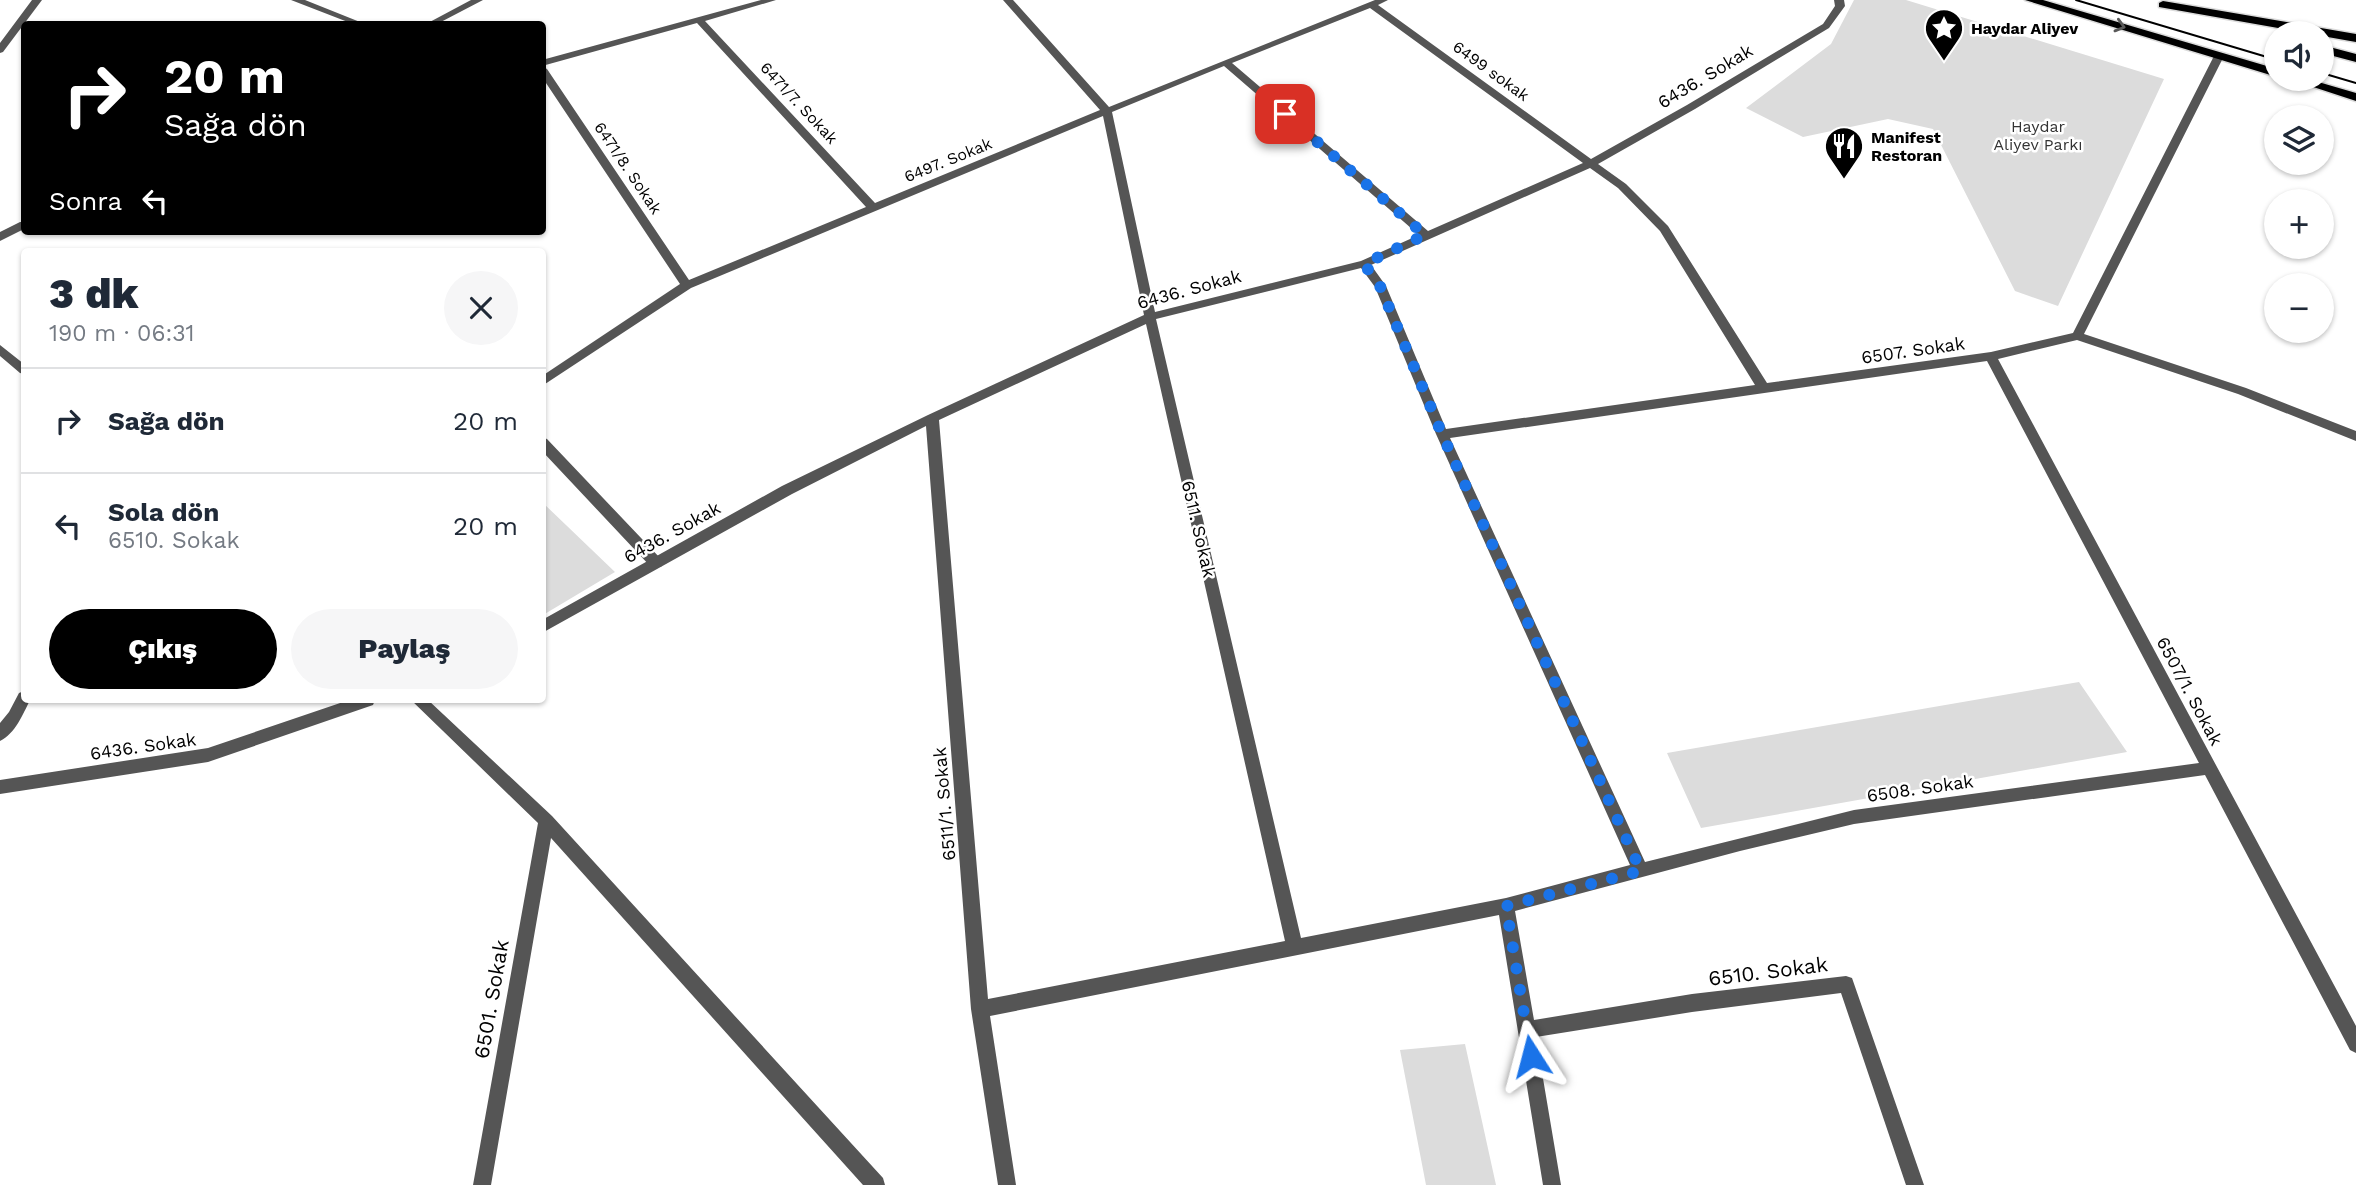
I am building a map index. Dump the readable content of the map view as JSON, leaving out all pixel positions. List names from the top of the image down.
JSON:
{
  "streets": {
    "street": [
      "6499 sokak",
      "6436. Sokak",
      "6471/7. Sokak",
      "6497. Sokak",
      "6471/8. Sokak",
      "6507. Sokak",
      "6511. Sokak",
      "6507/1. Sokak",
      "6508. Sokak",
      "6511/1. Sokak",
      "6510. Sokak",
      "6501. Sokak"
    ]
  },
  "crossings": [
    ["6499 sokak", "6436. Sokak"],
    ["6499 sokak", "6497. Sokak"],
    ["6499 sokak", "6507. Sokak"],
    ["6436. Sokak", "6511. Sokak"],
    ["6436. Sokak", "6511/1. Sokak"],
    ["6471/7. Sokak", "6497. Sokak"],
    ["6497. Sokak", "6471/8. Sokak"],
    ["6497. Sokak", "6511. Sokak"],
    ["6507. Sokak", "6507/1. Sokak"],
    ["6511. Sokak", "6508. Sokak"],
    ["6507/1. Sokak", "6508. Sokak"],
    ["6508. Sokak", "6511/1. Sokak"]
  ],
  "parks": ["Haydar Aliyev Parkı"],
  "places": {
    "place": ["Haydar Aliyev"],
    "restaurant": ["Manifest Restoran"]
  },
  "page": {
    "map_buttons": ["+", "−"],
    "turn": ["20 m", "Sağa dön"],
    "then": "Sonra",
    "heading": ["3 dk", "190 m · 06:31"],
    "list": [
      {
        "name": "Sağa dön",
        "value": "20 m"
      },
      {
        "name": "Sola dön",
        "note": "6510. Sokak",
        "value": "20 m"
      }
    ],
    "buttons": ["Çıkış", "Paylaş"]
  }
}
